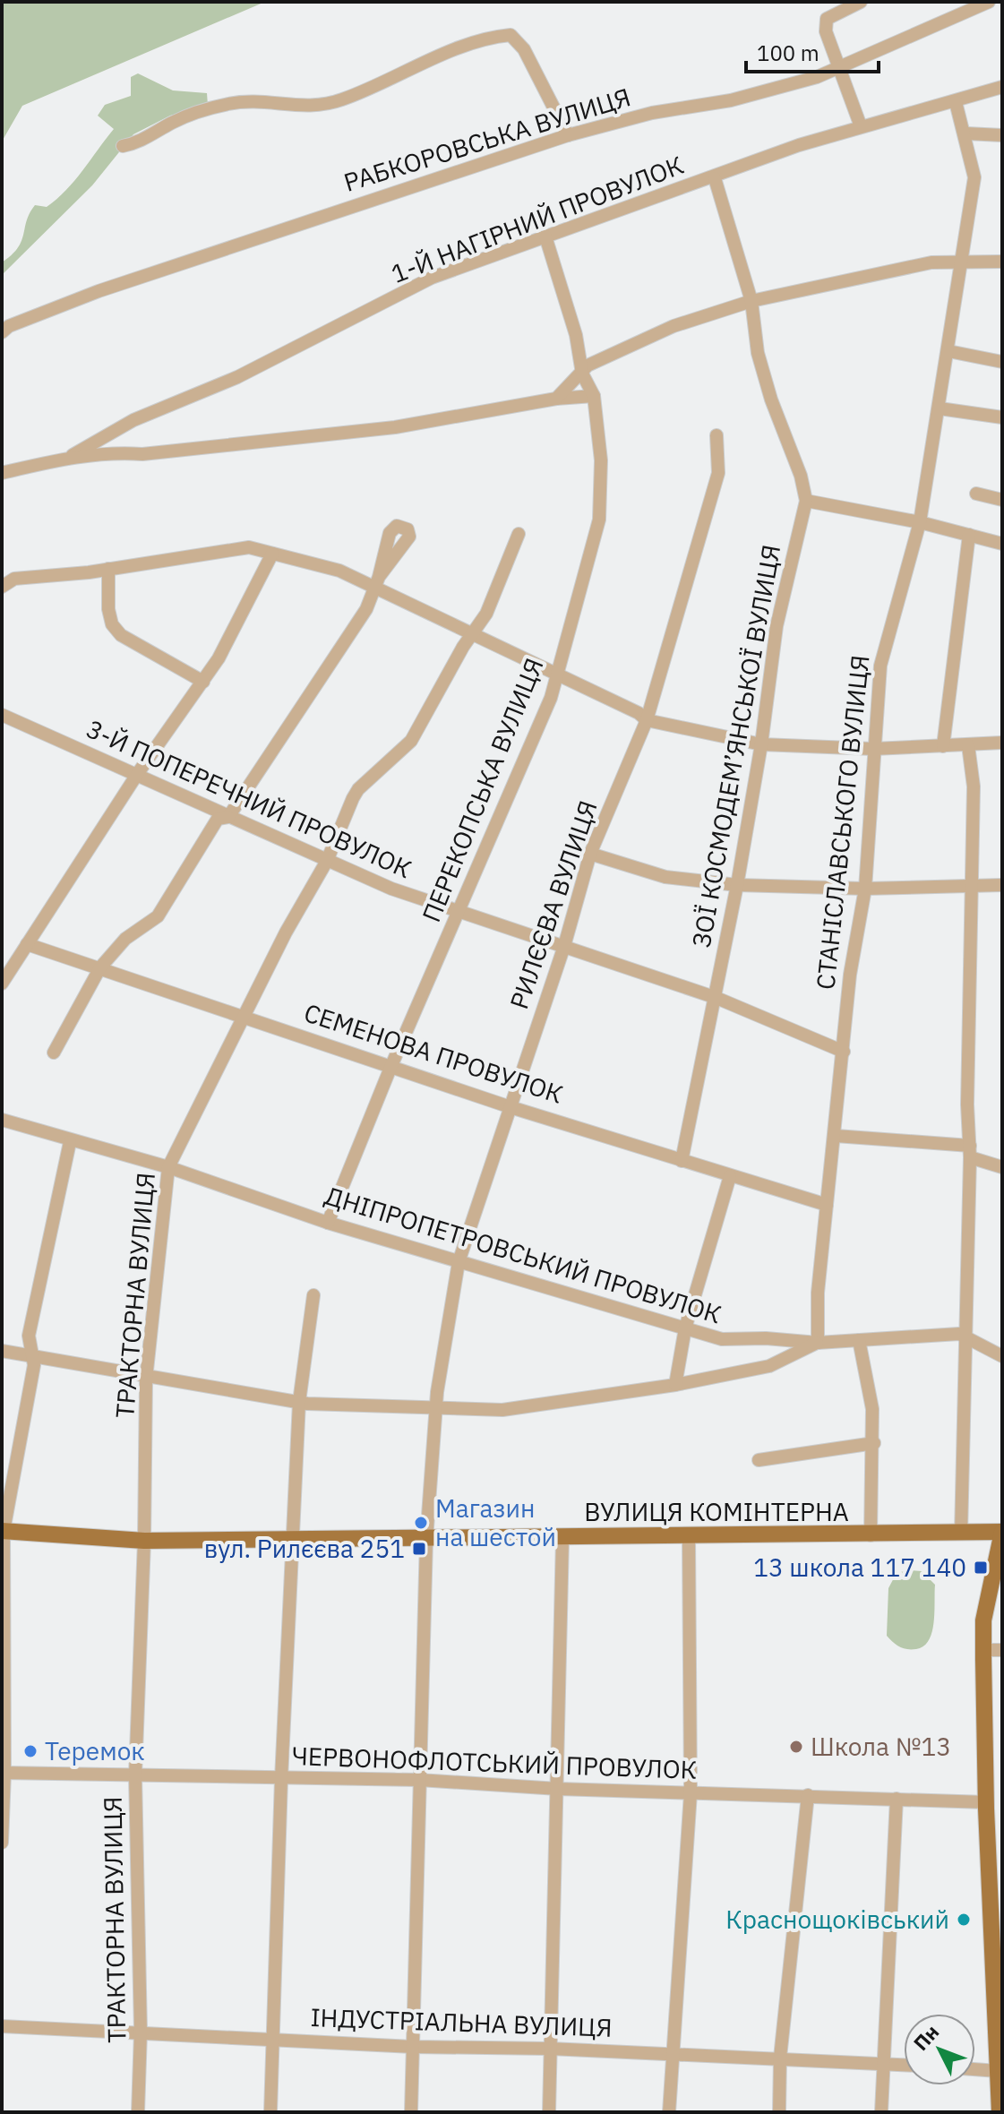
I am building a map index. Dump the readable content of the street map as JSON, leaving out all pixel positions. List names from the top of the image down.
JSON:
{
  "streets": {
    "main road": ["ВУЛИЦЯ КОМІНТЕРНА"],
    "street": [
      "РАБКОРОВСЬКА ВУЛИЦЯ",
      "1-Й НАГІРНИЙ ПРОВУЛОК",
      "ЗОЇ КОСМОДЕМ’ЯНСЬКОЇ ВУЛИЦЯ",
      "ПЕРЕКОПСЬКА ВУЛИЦЯ",
      "3-Й ПОПЕРЕЧНИЙ ПРОВУЛОК",
      "СТАНІСЛАВСЬКОГО ВУЛИЦЯ",
      "РИЛЄЄВА ВУЛИЦЯ",
      "СЕМЕНОВА ПРОВУЛОК",
      "ДНІПРОПЕТРОВСЬКИЙ ПРОВУЛОК",
      "ТРАКТОРНА ВУЛИЦЯ",
      "ЧЕРВОНОФЛОТСЬКИЙ ПРОВУЛОК",
      "ІНДУСТРІАЛЬНА ВУЛИЦЯ"
    ]
  },
  "crossings": [
    ["1-Й НАГІРНИЙ ПРОВУЛОК", "ЗОЇ КОСМОДЕМ’ЯНСЬКОЇ ВУЛИЦЯ"],
    ["1-Й НАГІРНИЙ ПРОВУЛОК", "ПЕРЕКОПСЬКА ВУЛИЦЯ"],
    ["1-Й НАГІРНИЙ ПРОВУЛОК", "СТАНІСЛАВСЬКОГО ВУЛИЦЯ"],
    ["ЗОЇ КОСМОДЕМ’ЯНСЬКОЇ ВУЛИЦЯ", "3-Й ПОПЕРЕЧНИЙ ПРОВУЛОК"],
    ["ЗОЇ КОСМОДЕМ’ЯНСЬКОЇ ВУЛИЦЯ", "СЕМЕНОВА ПРОВУЛОК"],
    ["ПЕРЕКОПСЬКА ВУЛИЦЯ", "3-Й ПОПЕРЕЧНИЙ ПРОВУЛОК"],
    ["ПЕРЕКОПСЬКА ВУЛИЦЯ", "СЕМЕНОВА ПРОВУЛОК"],
    ["ПЕРЕКОПСЬКА ВУЛИЦЯ", "ДНІПРОПЕТРОВСЬКИЙ ПРОВУЛОК"],
    ["3-Й ПОПЕРЕЧНИЙ ПРОВУЛОК", "СТАНІСЛАВСЬКОГО ВУЛИЦЯ"],
    ["3-Й ПОПЕРЕЧНИЙ ПРОВУЛОК", "РИЛЄЄВА ВУЛИЦЯ"],
    ["3-Й ПОПЕРЕЧНИЙ ПРОВУЛОК", "ТРАКТОРНА ВУЛИЦЯ"],
    ["СТАНІСЛАВСЬКОГО ВУЛИЦЯ", "СЕМЕНОВА ПРОВУЛОК"],
    ["СТАНІСЛАВСЬКОГО ВУЛИЦЯ", "ДНІПРОПЕТРОВСЬКИЙ ПРОВУЛОК"],
    ["РИЛЄЄВА ВУЛИЦЯ", "СЕМЕНОВА ПРОВУЛОК"],
    ["РИЛЄЄВА ВУЛИЦЯ", "ДНІПРОПЕТРОВСЬКИЙ ПРОВУЛОК"],
    ["РИЛЄЄВА ВУЛИЦЯ", "ВУЛИЦЯ КОМІНТЕРНА"],
    ["СЕМЕНОВА ПРОВУЛОК", "ТРАКТОРНА ВУЛИЦЯ"],
    ["ДНІПРОПЕТРОВСЬКИЙ ПРОВУЛОК", "ТРАКТОРНА ВУЛИЦЯ"],
    ["ТРАКТОРНА ВУЛИЦЯ", "ВУЛИЦЯ КОМІНТЕРНА"],
    ["ТРАКТОРНА ВУЛИЦЯ", "ЧЕРВОНОФЛОТСЬКИЙ ПРОВУЛОК"],
    ["ТРАКТОРНА ВУЛИЦЯ", "ІНДУСТРІАЛЬНА ВУЛИЦЯ"]
  ],
  "places": {
    "other": [
      "Магазин на шестой",
      "Школа №13",
      "Теремок",
      "Краснощоківський"
    ],
    "transit": ["вул. Рилєєва 251", "13 школа 117 140"]
  },
  "scale_bar": "100 m",
  "north": "top left"
}
